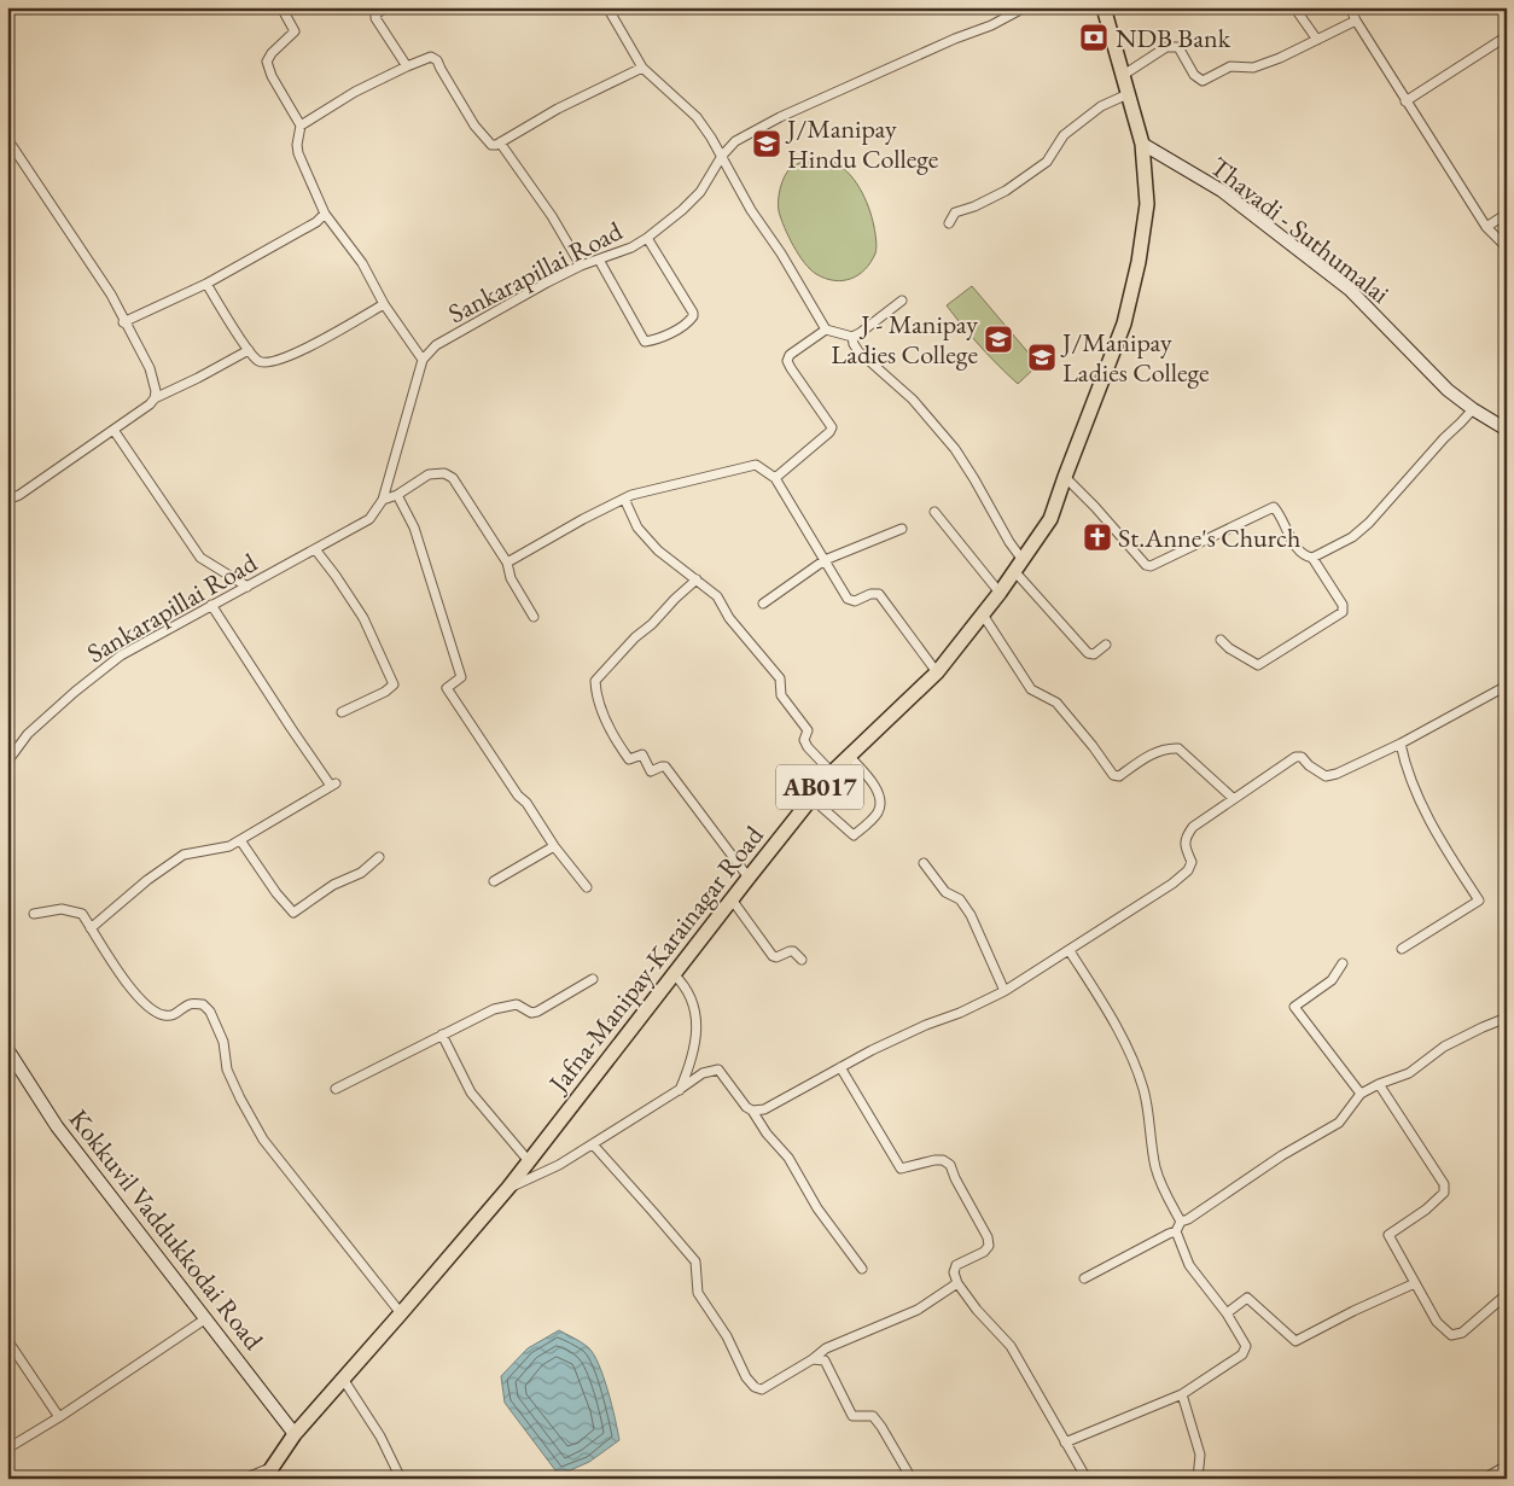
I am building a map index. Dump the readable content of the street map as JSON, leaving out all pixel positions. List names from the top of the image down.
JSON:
{
  "streets": {
    "main road": [
      "Thavadi - Suthumalai",
      "AB017",
      "Jafna-Manipay-Karainagar Road",
      "Kokkuvil Vaddukkodai Road"
    ],
    "street": ["Sankarapillai Road"]
  },
  "crossings": [
    ["Thavadi - Suthumalai", "Jafna-Manipay-Karainagar Road"],
    ["Jafna-Manipay-Karainagar Road", "Kokkuvil Vaddukkodai Road"]
  ],
  "places": {
    "bank": ["NDB Bank"],
    "school or university": ["J/Manipay Hindu College", "J - Manipay Ladies College", "J/Manipay Ladies College"],
    "church": ["St.Anne's Church"]
  }
}
